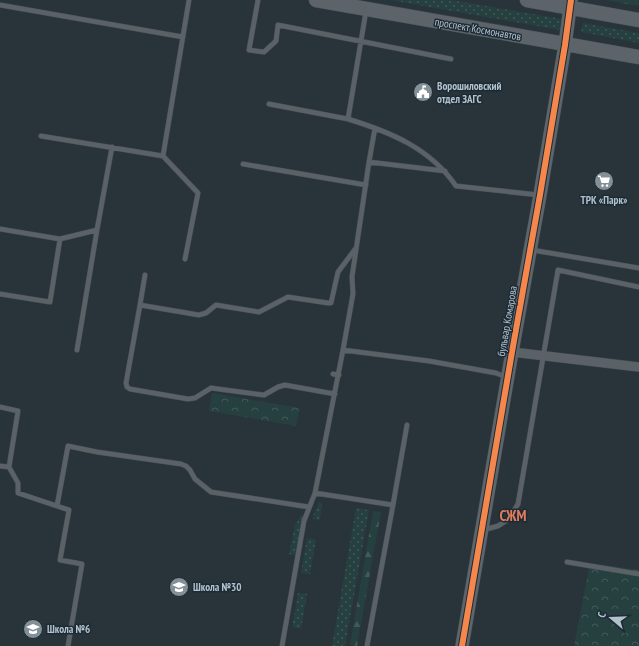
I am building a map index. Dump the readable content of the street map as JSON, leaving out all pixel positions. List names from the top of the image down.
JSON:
{
  "streets": {
    "main road": ["проспект Космонавтов"],
    "street": ["бульвар Комарова"]
  },
  "crossings": [
    ["проспект Космонавтов", "бульвар Комарова"]
  ],
  "districts": ["СЖМ"],
  "places": {
    "public building": ["Ворошиловский отдел ЗАГС"],
    "supermarket": ["ТРК «Парк»"],
    "school or university": ["Школа №30", "Школа №6"]
  },
  "north": "left"
}
